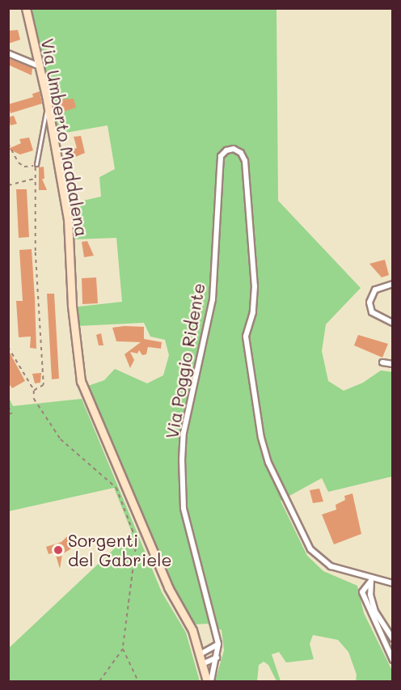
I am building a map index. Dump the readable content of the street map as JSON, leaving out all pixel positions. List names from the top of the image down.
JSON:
{
  "streets": {
    "street": ["Via Umberto Maddalena", "Via Poggio Ridente"]
  },
  "places": ["Sorgenti del Gabriele"]
}
